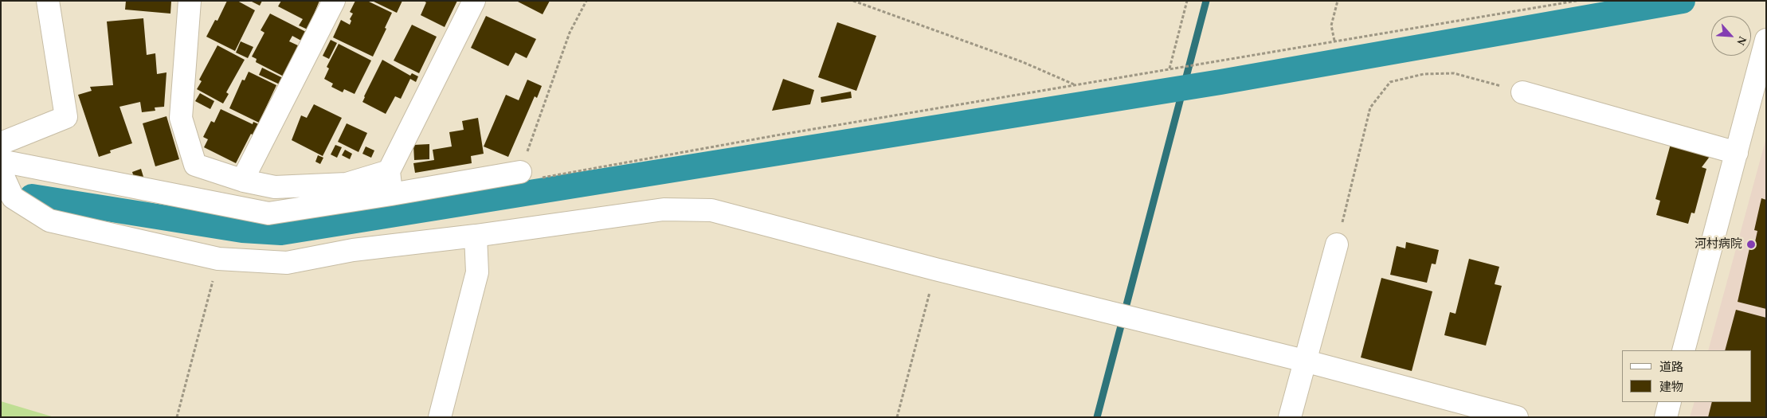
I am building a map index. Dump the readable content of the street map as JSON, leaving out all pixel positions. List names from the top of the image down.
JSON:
{
  "places": ["河村病院"],
  "legend": ["道路", "建物"],
  "north": "bottom right"
}
